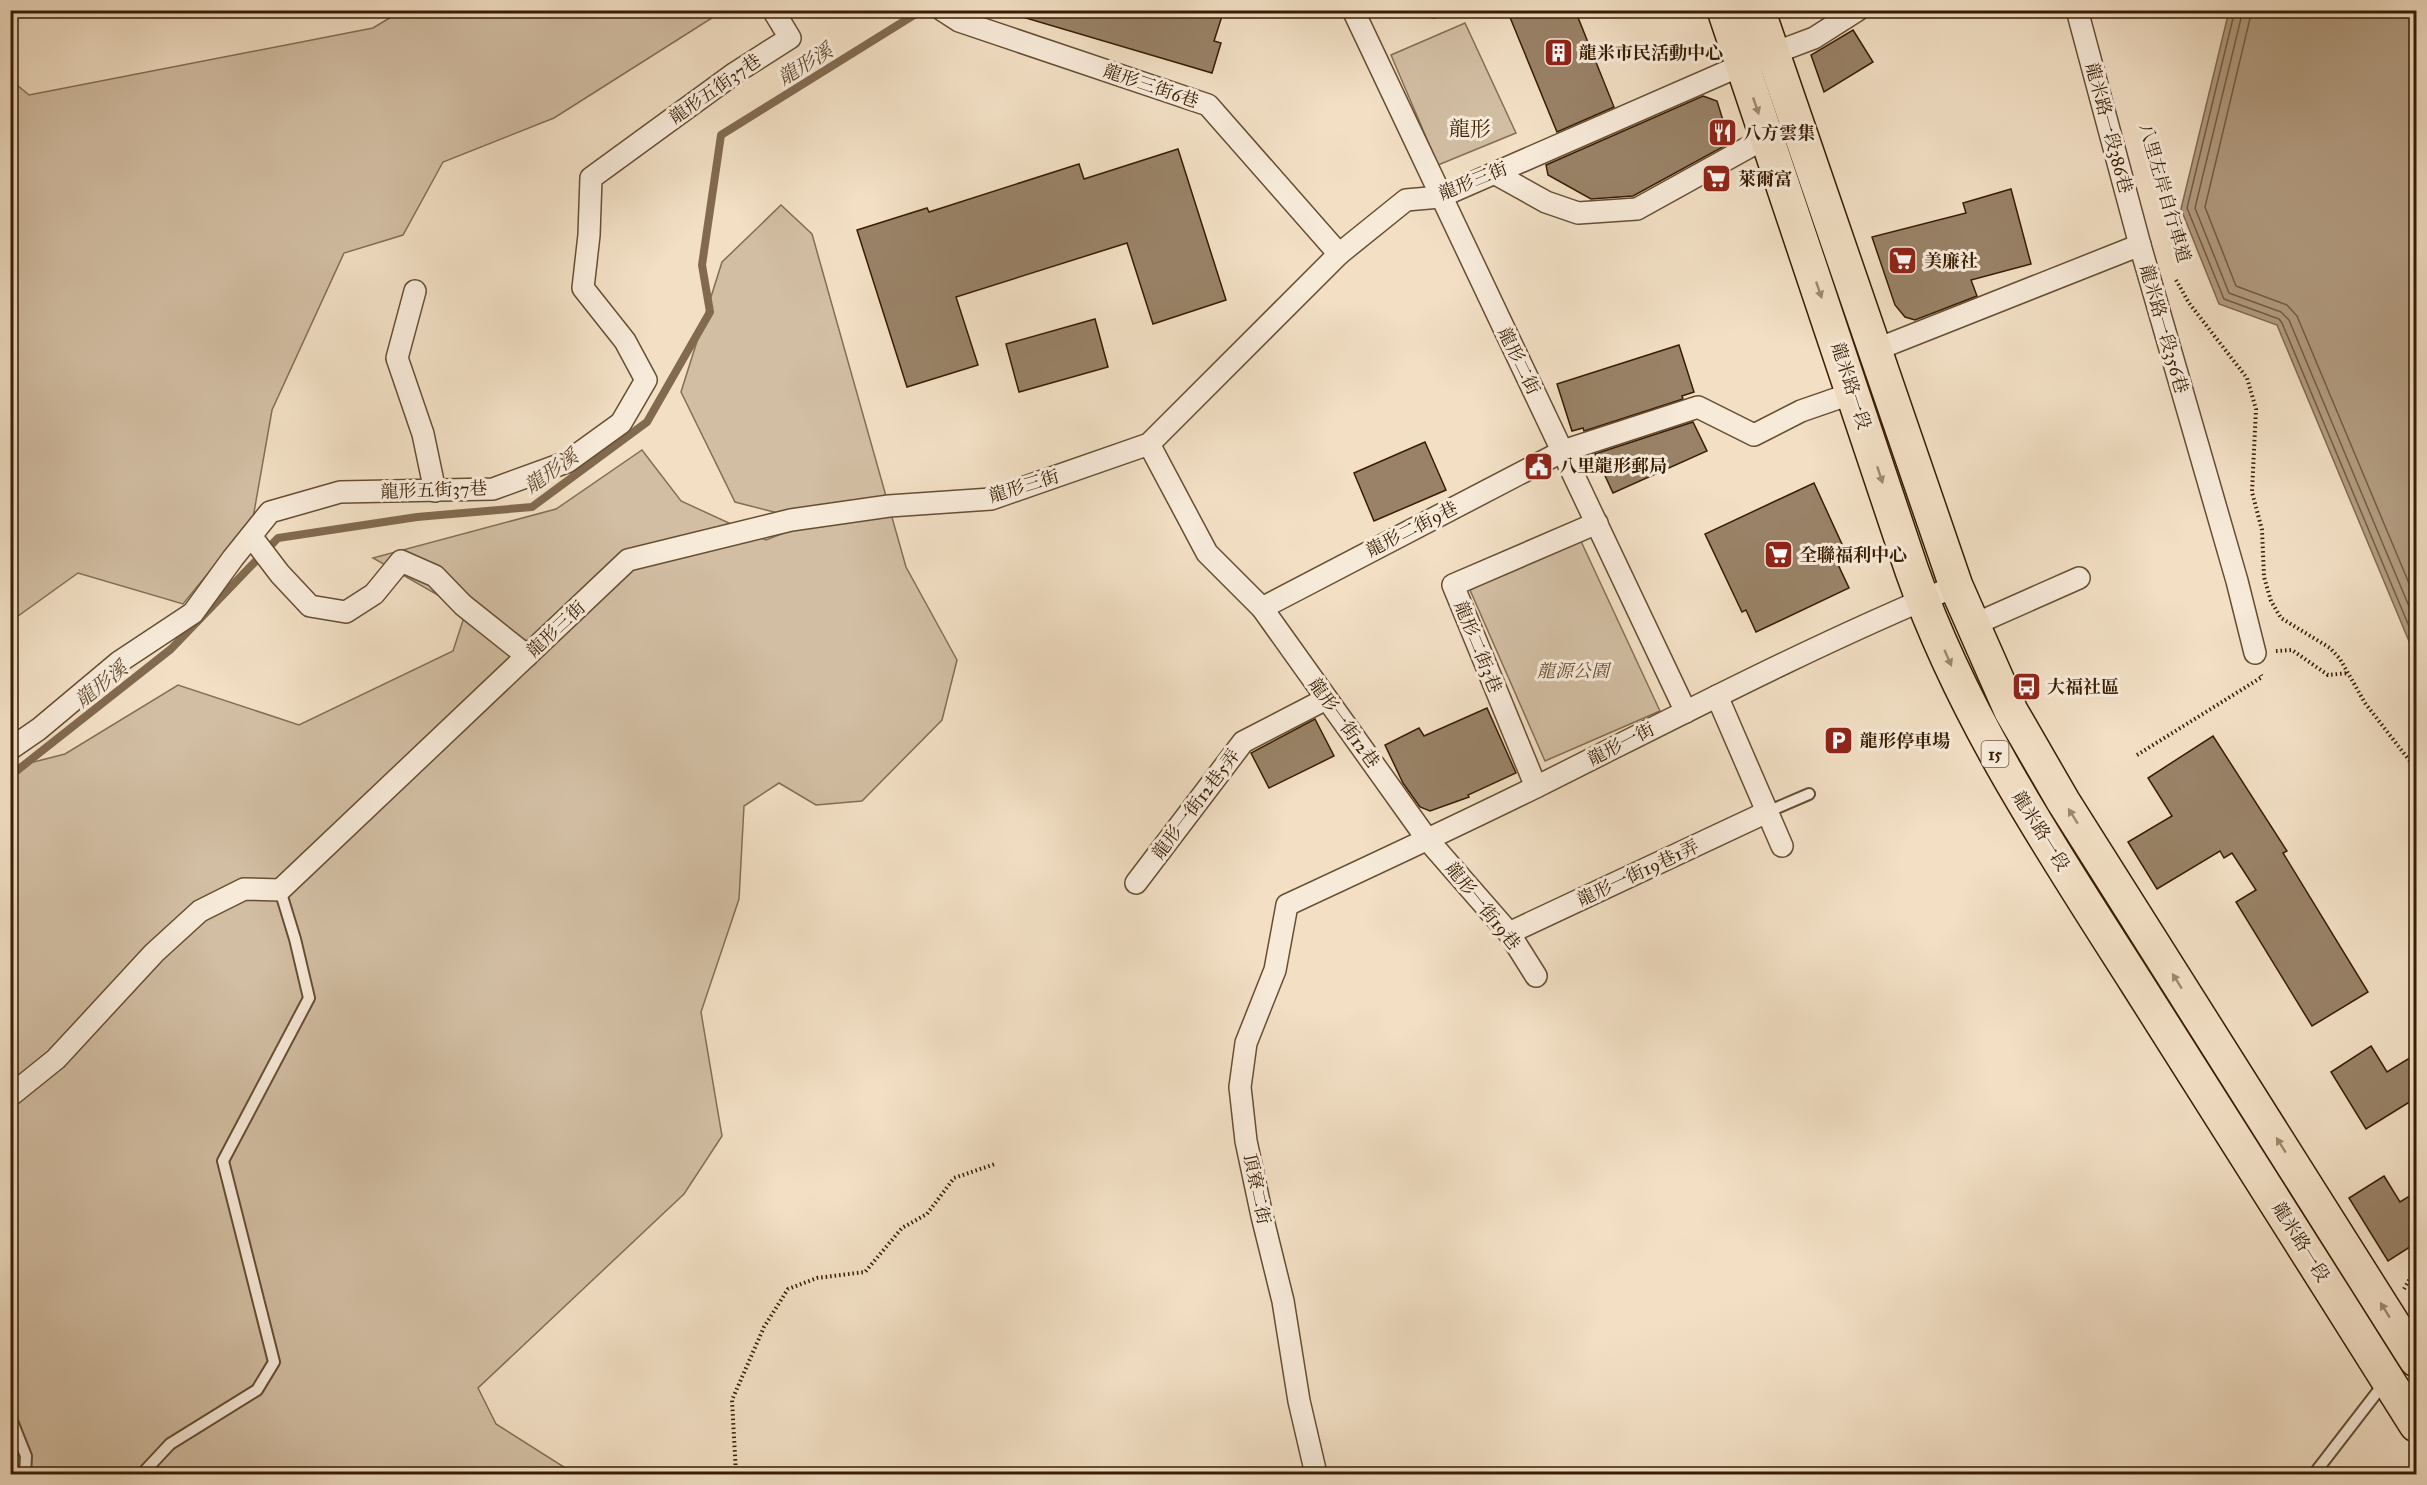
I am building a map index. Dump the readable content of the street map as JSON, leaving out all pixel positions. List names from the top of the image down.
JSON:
{
  "streets": {
    "main road": ["龍米路一段", "15"],
    "street": [
      "龍形三街6巷",
      "龍形五街37巷",
      "龍米路一段386巷",
      "龍形三街",
      "龍米路一段356巷",
      "龍形二街",
      "龍形二街9巷",
      "龍形二街3巷",
      "龍形一街12巷",
      "龍形一街",
      "龍形一街12巷5弄",
      "龍形一街19巷1弄",
      "龍形一街19巷",
      "頂寮二街"
    ],
    "path": ["八里左岸自行車道"]
  },
  "crossings": [
    ["龍形三街6巷", "龍形三街"],
    ["龍米路一段386巷", "龍米路一段356巷"],
    ["龍形三街", "龍形二街"],
    ["龍形三街", "龍米路一段"],
    ["龍形三街", "龍形一街12巷"],
    ["龍米路一段356巷", "龍米路一段"],
    ["龍形二街", "龍形二街9巷"],
    ["龍形二街", "龍形二街3巷"],
    ["龍形二街", "龍形一街"],
    ["龍米路一段", "龍形二街9巷"],
    ["龍米路一段", "龍形一街"],
    ["龍形二街9巷", "龍形一街12巷"],
    ["龍形二街3巷", "龍形一街"],
    ["龍形一街12巷", "龍形一街"],
    ["龍形一街12巷", "龍形一街12巷5弄"],
    ["龍形一街12巷", "龍形一街19巷"],
    ["龍形一街", "龍形一街19巷"],
    ["龍形一街", "頂寮二街"],
    ["龍形一街19巷1弄", "龍形一街19巷"]
  ],
  "districts": ["龍形"],
  "water": ["龍形溪"],
  "parks": ["龍源公園"],
  "places": {
    "building": ["龍米市民活動中心"],
    "restaurant": ["八方雲集"],
    "supermarket": ["萊爾富", "美廉社", "全聯福利中心"],
    "public building": ["八里龍形郵局"],
    "bus stop": ["大福社區"],
    "parking": ["龍形停車場"]
  }
}
